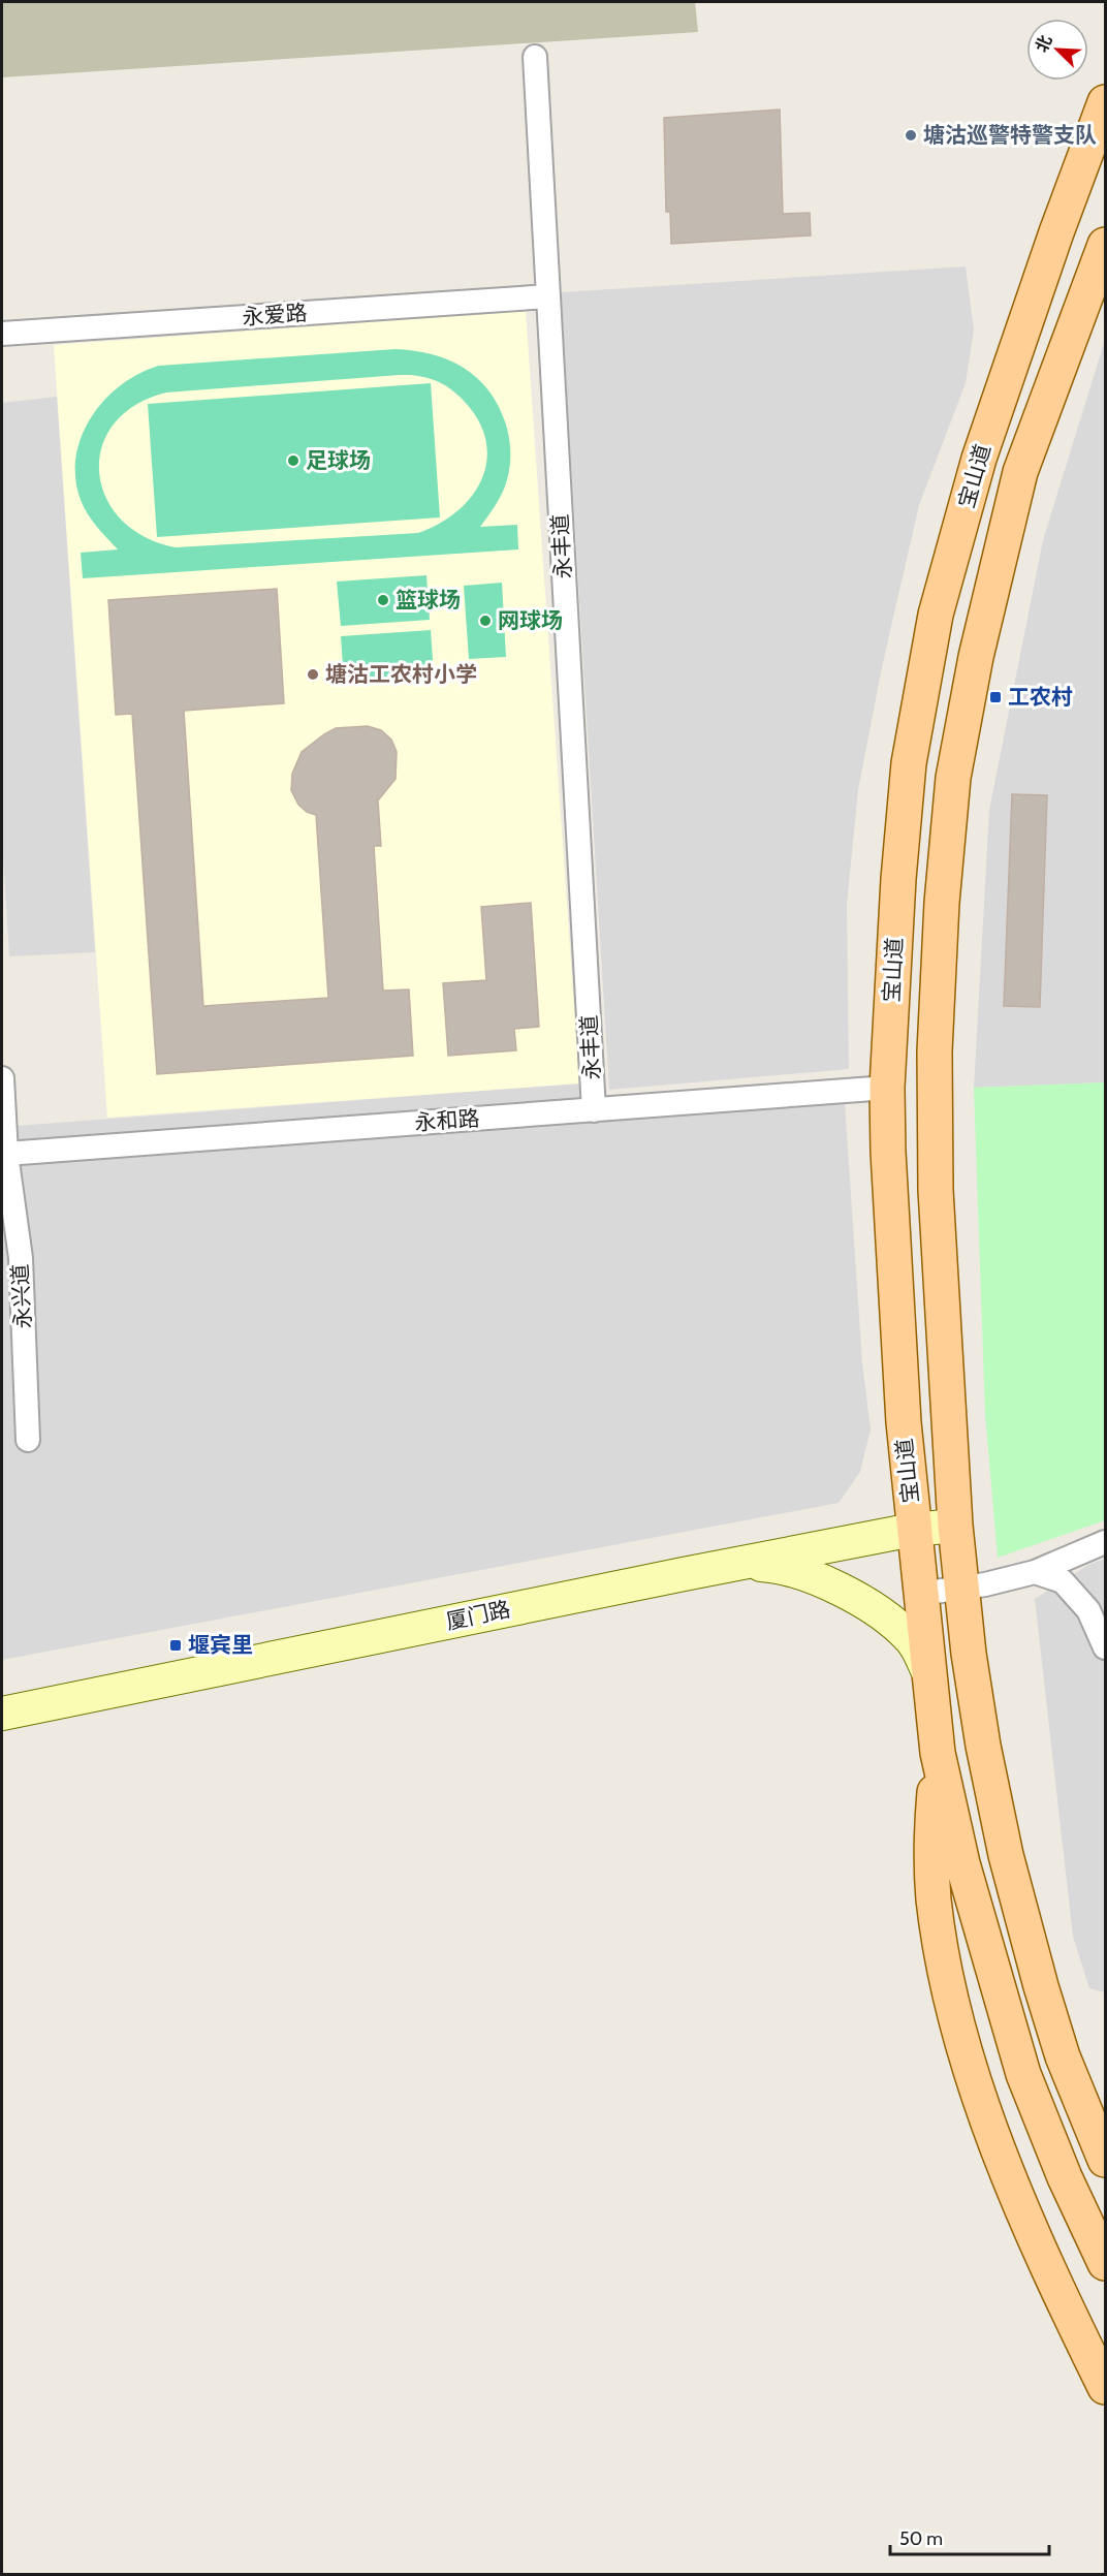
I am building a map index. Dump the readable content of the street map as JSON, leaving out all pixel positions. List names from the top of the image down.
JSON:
{
  "streets": {
    "main road": ["宝山道"],
    "street": [
      "永爱路",
      "永丰道",
      "永和路",
      "永兴道",
      "厦门路"
    ]
  },
  "crossings": [
    ["永爱路", "永丰道"],
    ["宝山道", "永和路"],
    ["宝山道", "厦门路"],
    ["永丰道", "永和路"],
    ["永和路", "永兴道"]
  ],
  "places": {
    "other": [
      "塘沽巡警特警支队",
      "足球场",
      "篮球场",
      "网球场",
      "塘沽工农村小学"
    ],
    "transit": ["工农村", "堰宾里"]
  },
  "scale_bar": "50 m",
  "north": "top left"
}
